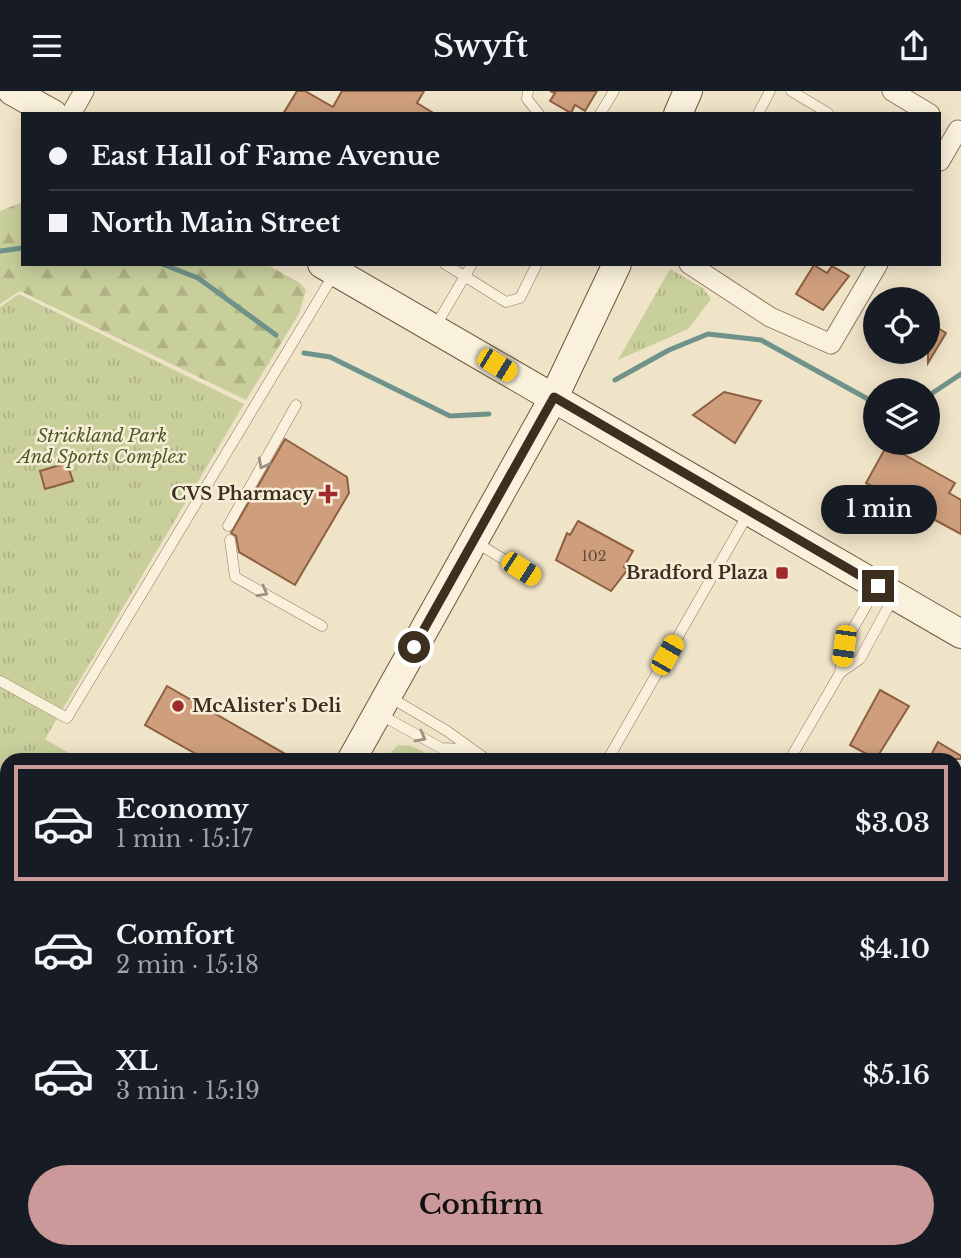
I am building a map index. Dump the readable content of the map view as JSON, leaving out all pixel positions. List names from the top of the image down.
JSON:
{
  "parks": ["Strickland Park And Sports Complex"],
  "places": {
    "health": ["CVS Pharmacy"],
    "transit": ["Bradford Plaza"],
    "other": ["McAlister's Deli"]
  },
  "house_numbers": ["102"],
  "page": {
    "header": "Swyft",
    "banner": ["East Hall of Fame Avenue", "North Main Street"],
    "bubble": "1 min",
    "list": [
      {
        "name": "Economy",
        "note": "1 min · 15:17",
        "value": "$3.03"
      },
      {
        "name": "Comfort",
        "note": "2 min · 15:18",
        "value": "$4.10"
      },
      {
        "name": "XL",
        "note": "3 min · 15:19",
        "value": "$5.16"
      }
    ],
    "buttons": "Confirm"
  }
}
